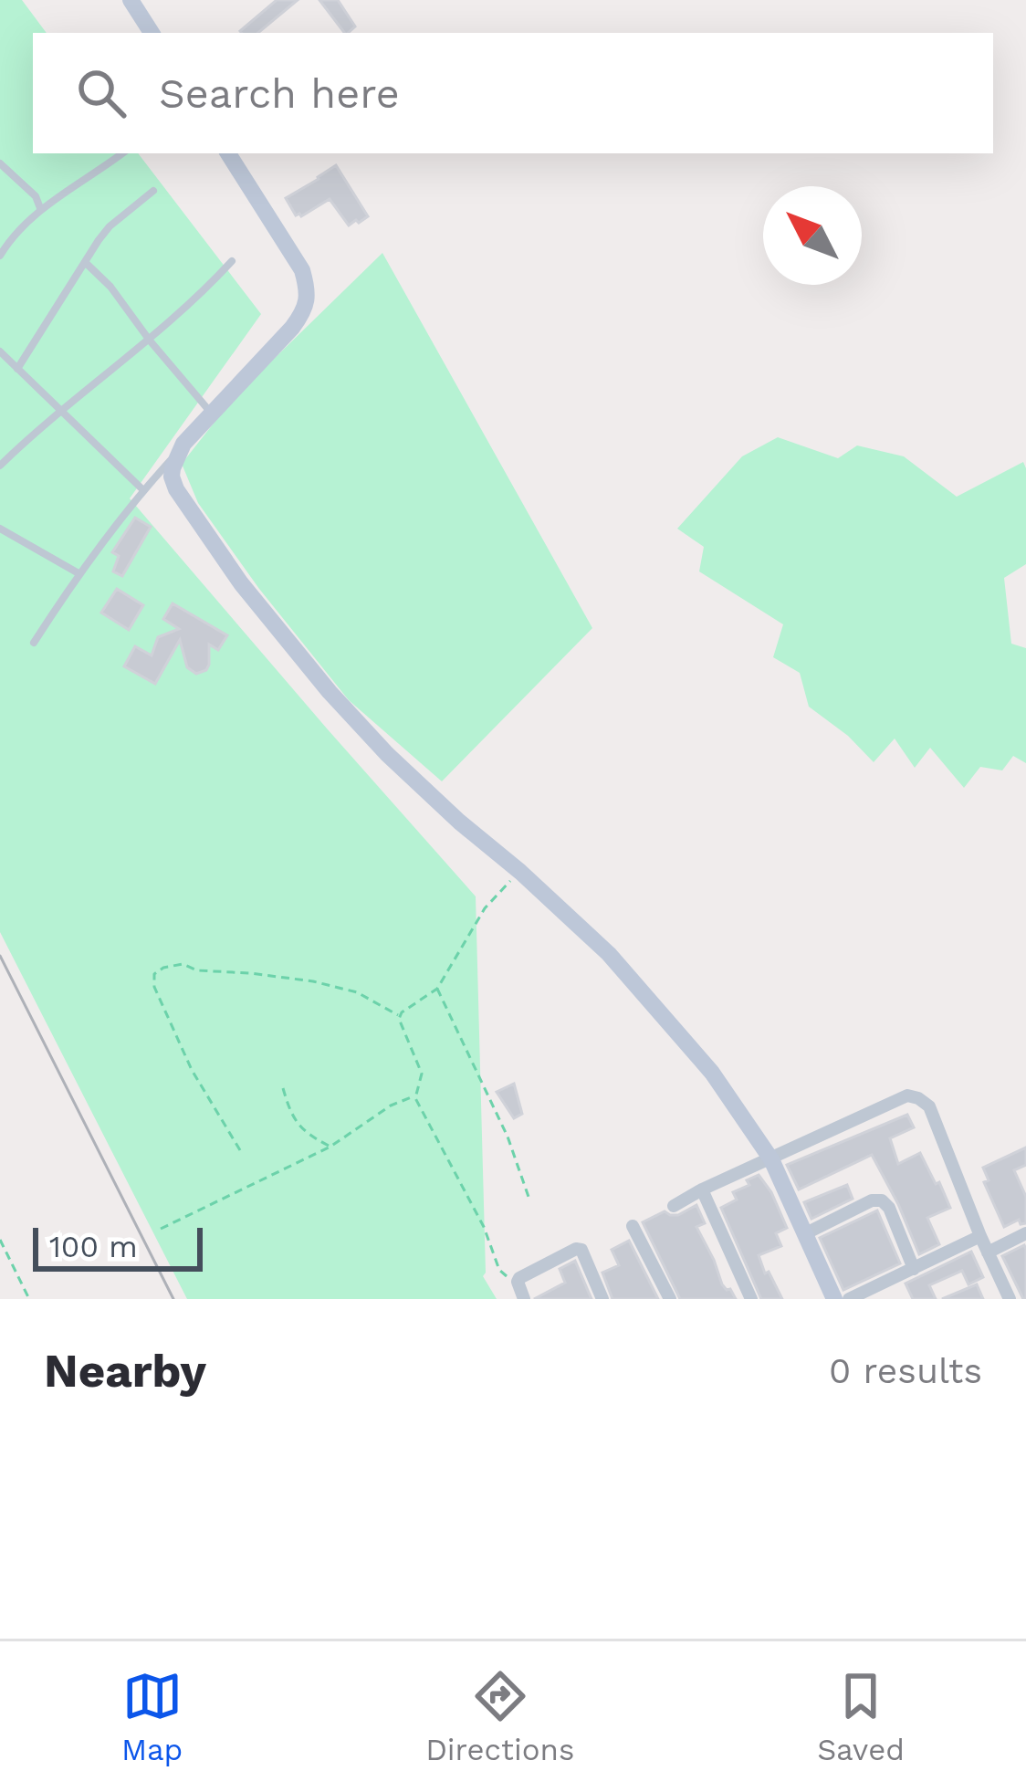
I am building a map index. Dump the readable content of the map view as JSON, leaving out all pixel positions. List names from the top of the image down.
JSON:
{
  "scale_bar": "100 m",
  "north": "top left",
  "page": {
    "search": "Search here",
    "scale": "100 m",
    "heading": ["Nearby", "0 results"],
    "nav": ["Map", "Directions", "Saved"]
  }
}
